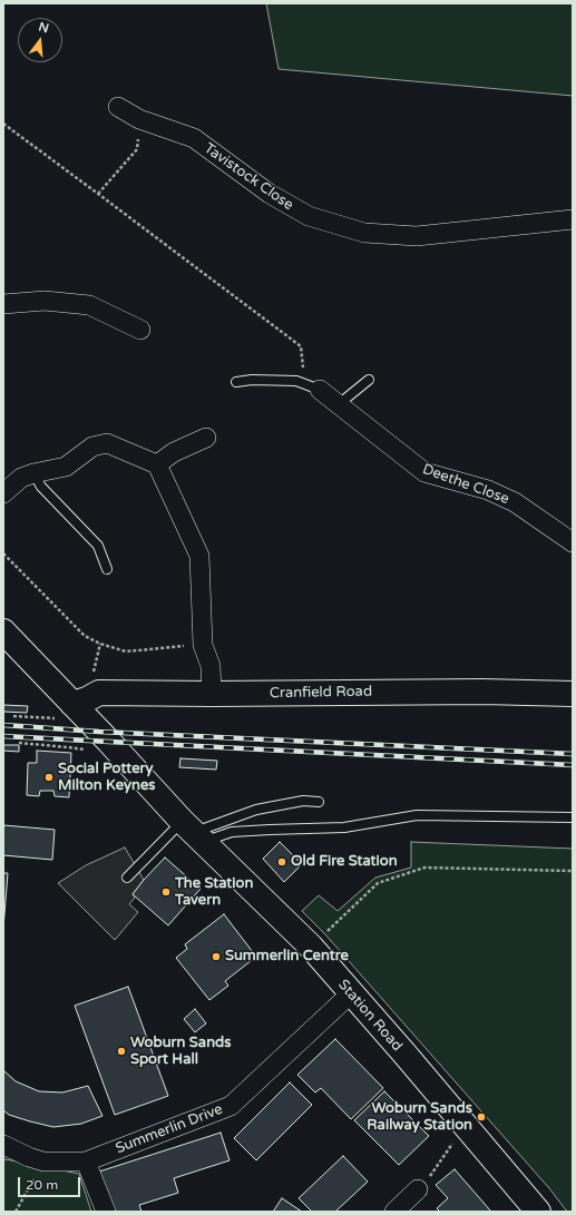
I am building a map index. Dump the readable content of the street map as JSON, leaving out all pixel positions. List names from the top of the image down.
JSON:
{
  "streets": {
    "street": [
      "Tavistock Close",
      "Deethe Close",
      "Cranfield Road",
      "Station Road",
      "Summerlin Drive"
    ]
  },
  "crossings": [
    ["Cranfield Road", "Station Road"],
    ["Station Road", "Summerlin Drive"]
  ],
  "places": [
    "Social Pottery Milton Keynes",
    "Old Fire Station",
    "The Station Tavern",
    "Summerlin Centre",
    "Woburn Sands Sport Hall",
    "Woburn Sands Railway Station"
  ],
  "scale_bar": "20 m",
  "north": "top"
}
